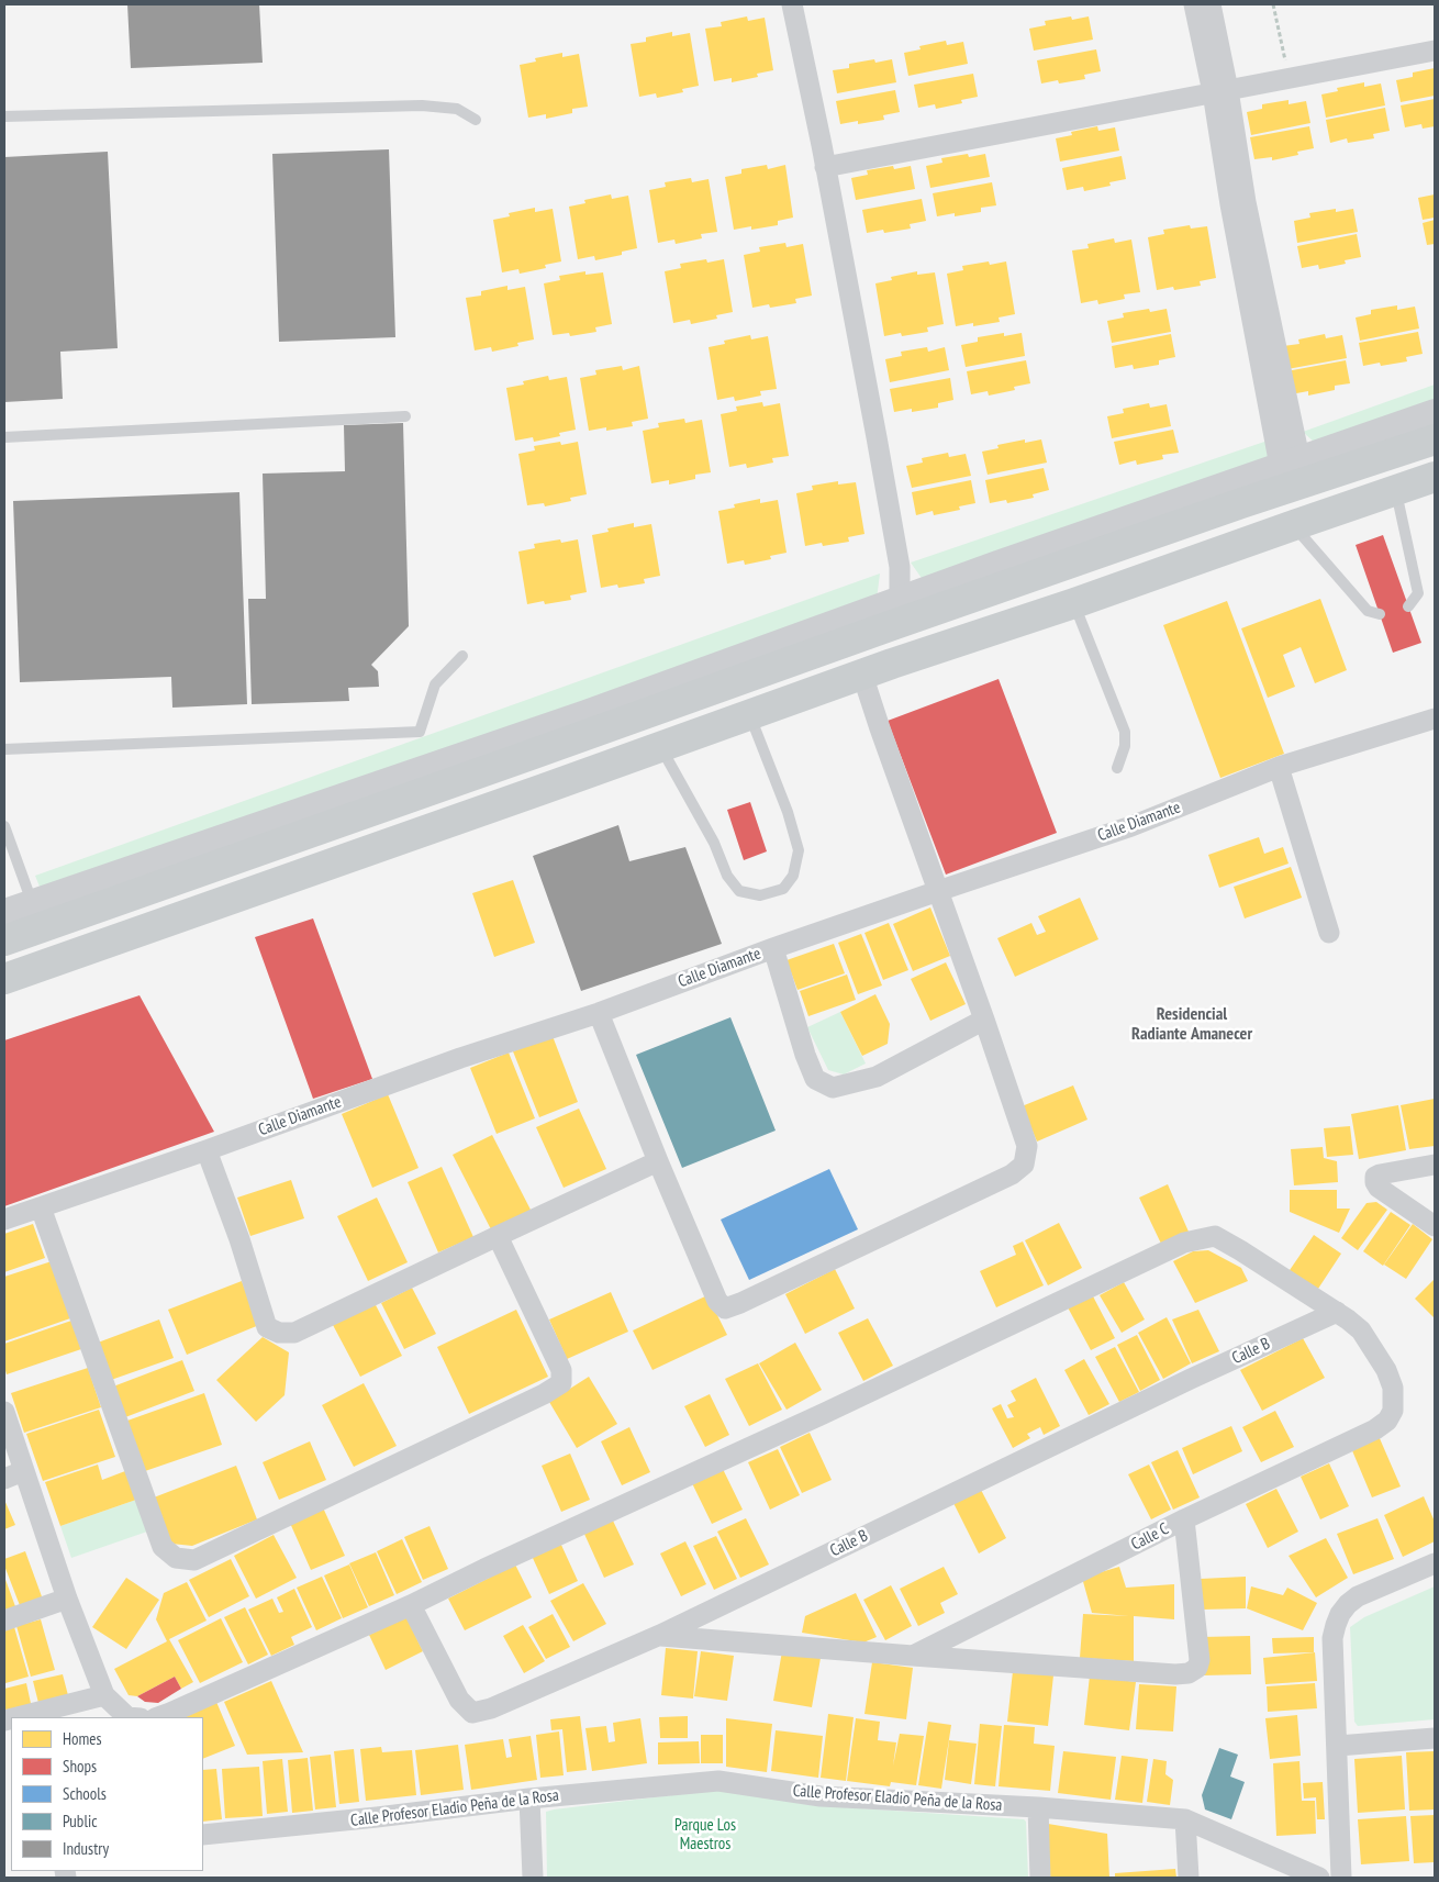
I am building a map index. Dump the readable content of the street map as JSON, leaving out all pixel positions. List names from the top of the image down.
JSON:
{
  "streets": {
    "street": [
      "Calle Diamante",
      "Calle B",
      "Calle C",
      "Calle Profesor Eladio Peña de la Rosa"
    ]
  },
  "crossings": [
    ["Calle B", "Calle C"]
  ],
  "districts": ["Residencial Radiante Amanecer"],
  "parks": ["Parque Los Maestros"],
  "legend": [
    "Homes",
    "Shops",
    "Schools",
    "Public",
    "Industry"
  ]
}
